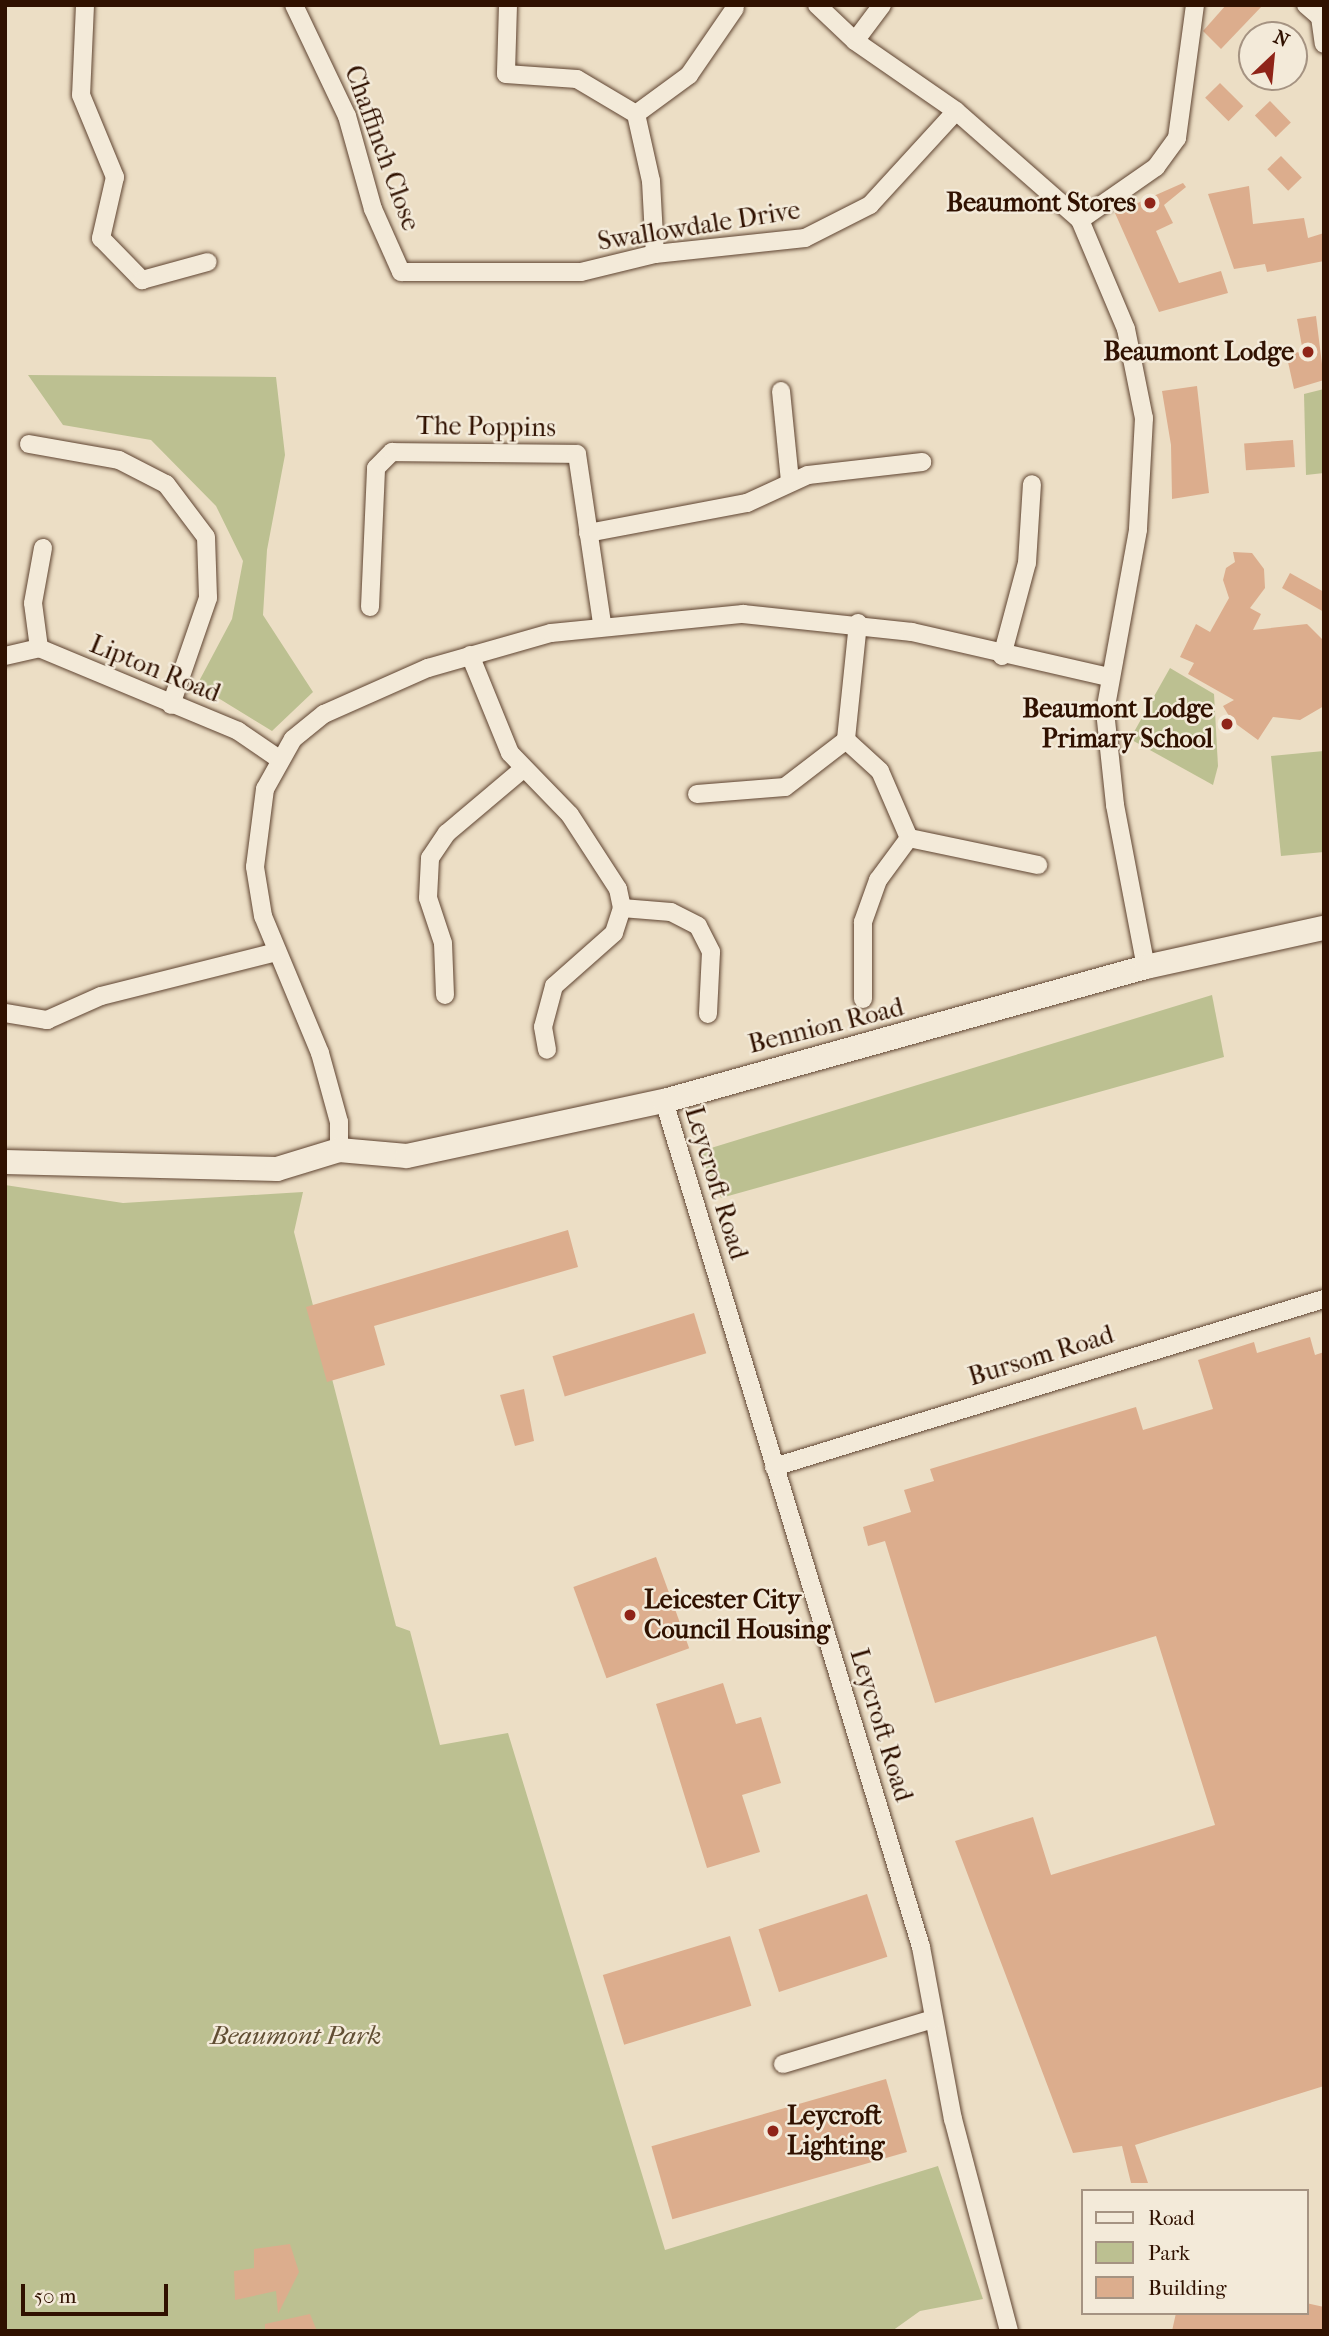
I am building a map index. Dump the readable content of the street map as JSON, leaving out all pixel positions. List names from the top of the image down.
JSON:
{
  "streets": {
    "street": [
      "Chaffinch Close",
      "Swallowdale Drive",
      "The Poppins",
      "Lipton Road",
      "Bennion Road",
      "Leycroft Road",
      "Bursom Road"
    ]
  },
  "crossings": [
    ["Chaffinch Close", "Swallowdale Drive"],
    ["Bennion Road", "Leycroft Road"],
    ["Leycroft Road", "Bursom Road"]
  ],
  "parks": ["Beaumont Park"],
  "places": [
    "Beaumont Stores",
    "Beaumont Lodge",
    "Beaumont Lodge Primary School",
    "Leicester City Council Housing",
    "Leycroft Lighting"
  ],
  "legend": ["Road", "Park", "Building"],
  "scale_bar": "50 m",
  "north": "top right"
}
